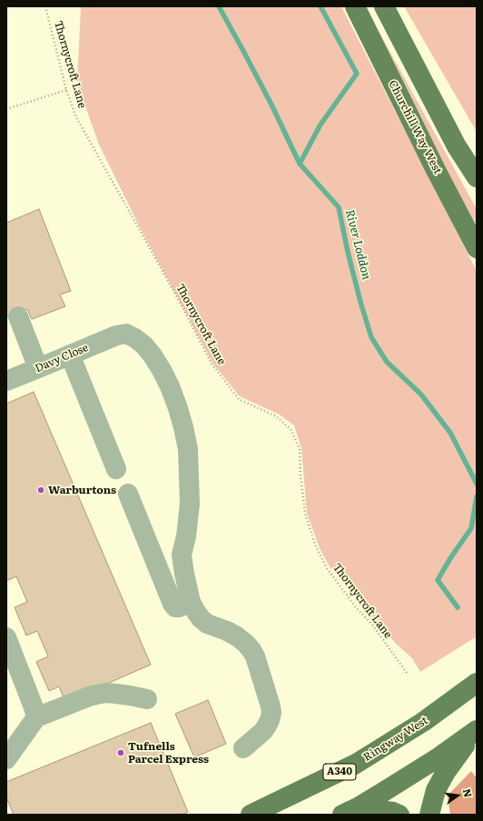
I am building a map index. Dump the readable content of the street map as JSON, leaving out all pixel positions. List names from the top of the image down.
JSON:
{
  "streets": {
    "main road": ["Churchill Way West", "Ringway West", "A340"],
    "street": ["Davy Close"],
    "path": ["Thornycroft Lane"]
  },
  "water": ["River Loddon"],
  "places": ["Warburtons", "Tufnells Parcel Express"],
  "north": "right"
}
